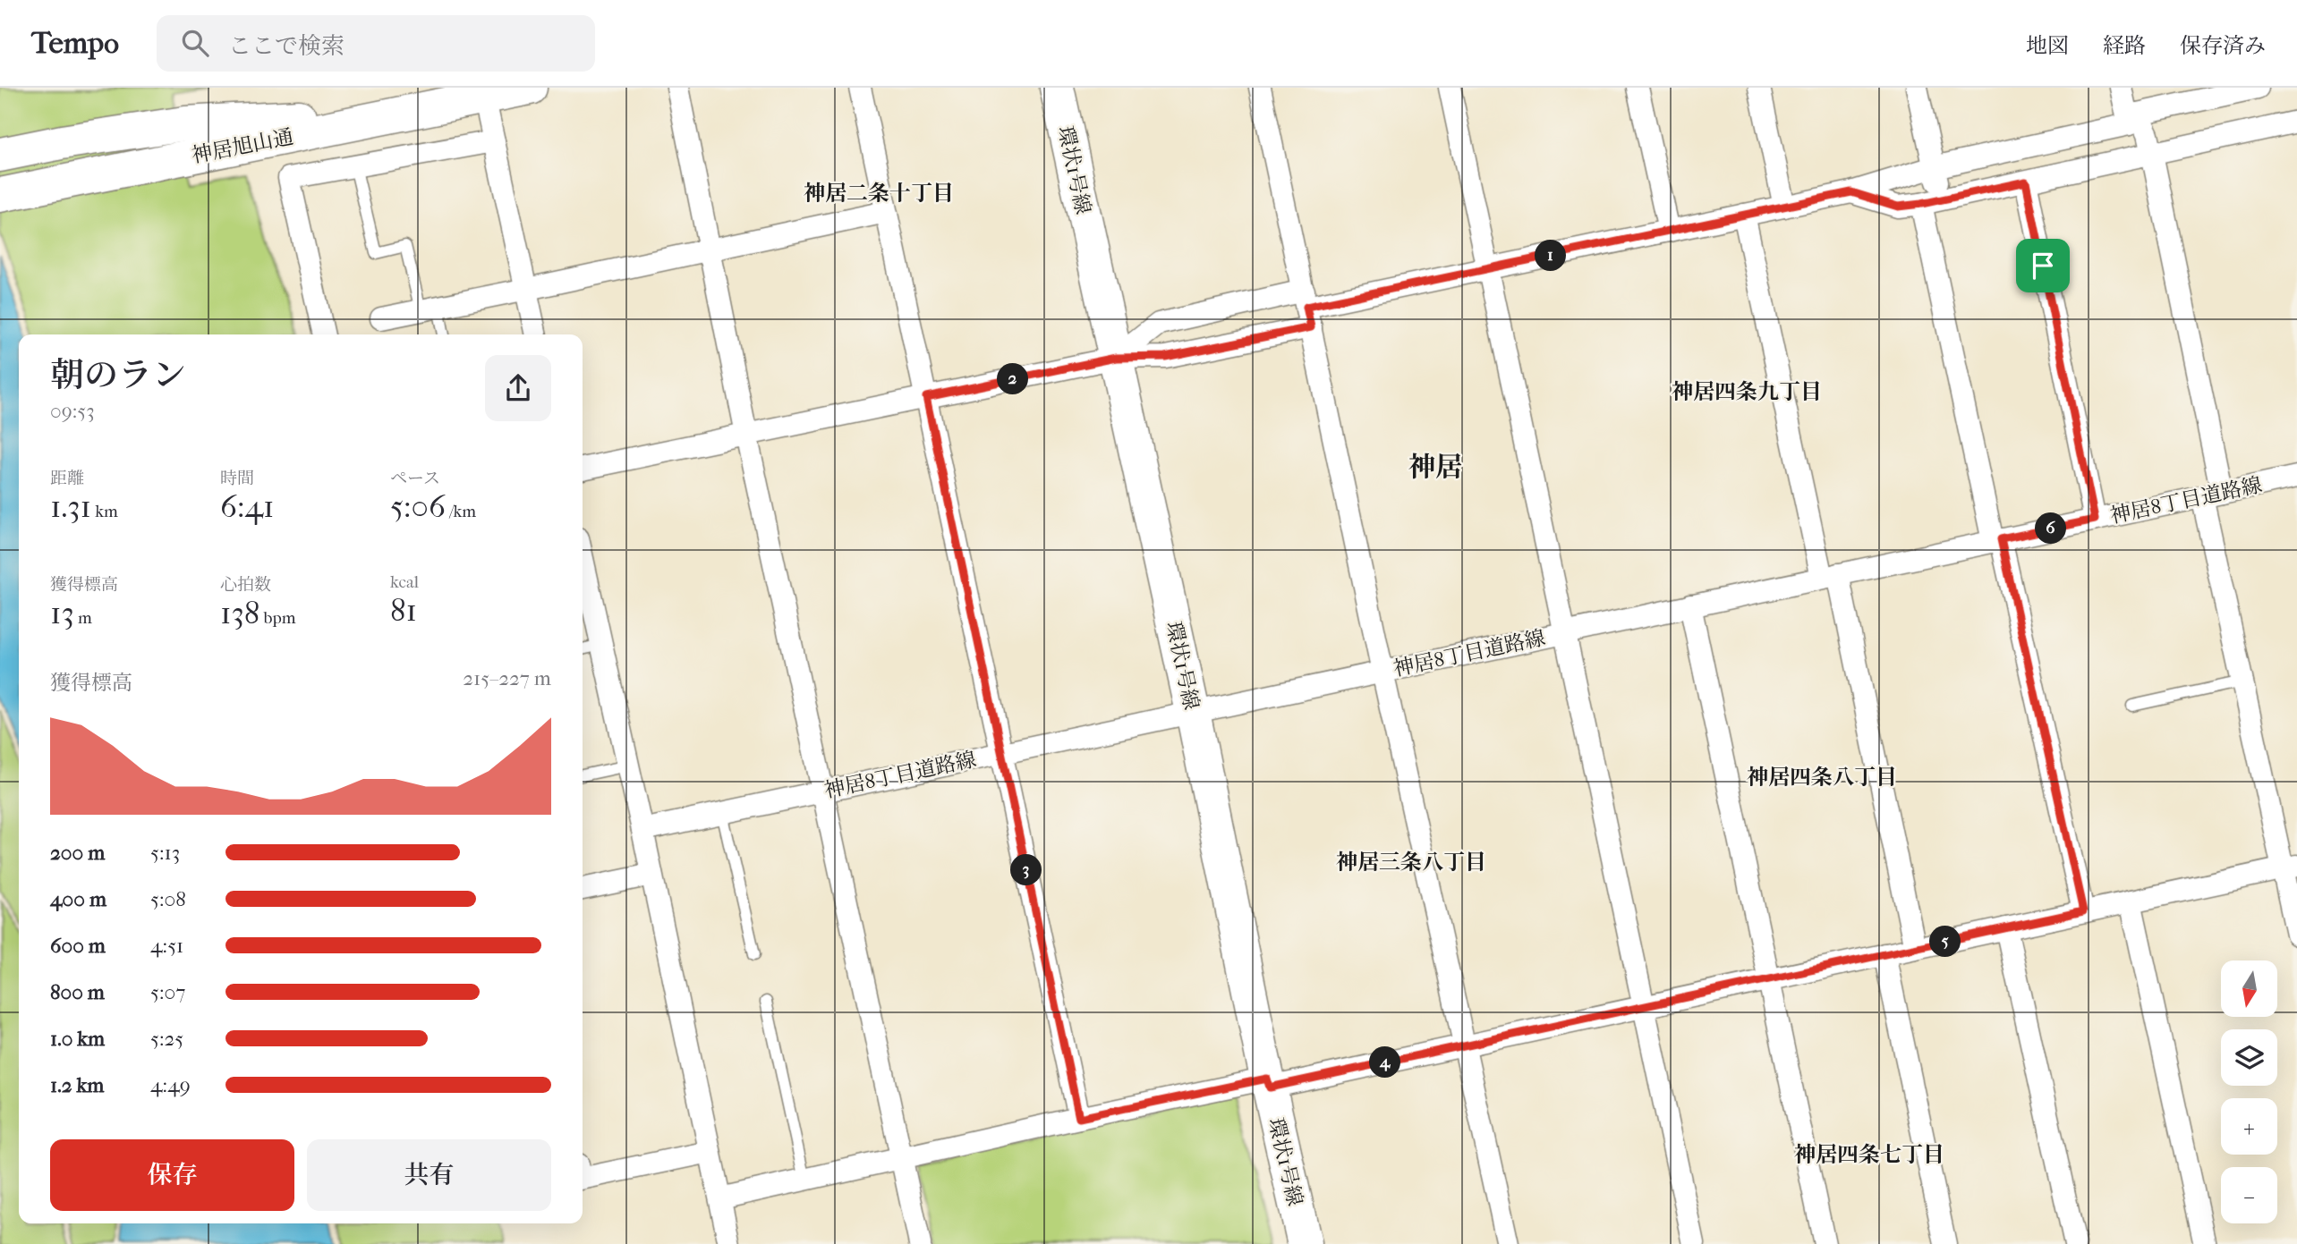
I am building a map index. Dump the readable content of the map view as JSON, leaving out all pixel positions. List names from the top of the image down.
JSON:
{
  "streets": {
    "main road": ["神居旭山通", "環状1号線"],
    "street": ["神居8丁目道路線"]
  },
  "crossings": [
    ["環状1号線", "神居8丁目道路線"]
  ],
  "districts": [
    "神居二条十丁目",
    "神居四条九丁目",
    "神居",
    "神居四条八丁目",
    "神居三条八丁目",
    "神居四条七丁目"
  ],
  "north": "bottom",
  "page": {
    "header": "Tempo",
    "search": "ここで検索",
    "nav": ["地図", "経路", "保存済み"],
    "pins": [
      "1",
      "2",
      "6",
      "3",
      "5",
      "4"
    ],
    "heading": ["朝のラン", "09:53"],
    "stats": [
      ["距離", "1.31 km"],
      ["時間", "6:41"],
      ["ペース", "5:06 /km"],
      ["獲得標高", "13 m"],
      ["心拍数", "138 bpm"],
      ["kcal", "81"]
    ],
    "chart": ["獲得標高", "215–227 m"],
    "list": [
      {
        "name": "200 m",
        "note": "5:13"
      },
      {
        "name": "400 m",
        "note": "5:08"
      },
      {
        "name": "600 m",
        "note": "4:51"
      },
      {
        "name": "800 m",
        "note": "5:07"
      },
      {
        "name": "1.0 km",
        "note": "5:25"
      },
      {
        "name": "1.2 km",
        "note": "4:49"
      }
    ],
    "map_buttons": ["+", "−"],
    "buttons": ["保存", "共有"]
  }
}
